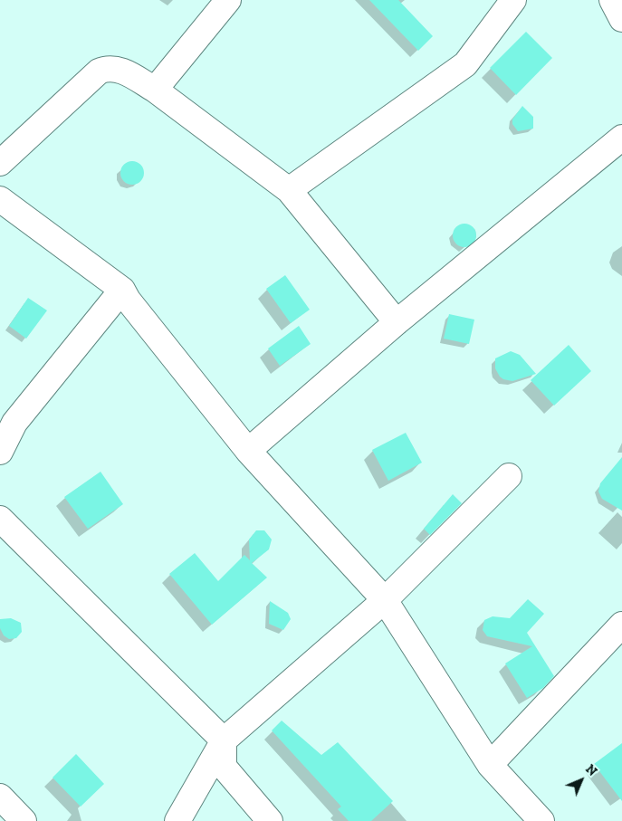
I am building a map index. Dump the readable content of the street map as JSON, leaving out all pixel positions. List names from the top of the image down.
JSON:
{
  "north": "top right"
}
